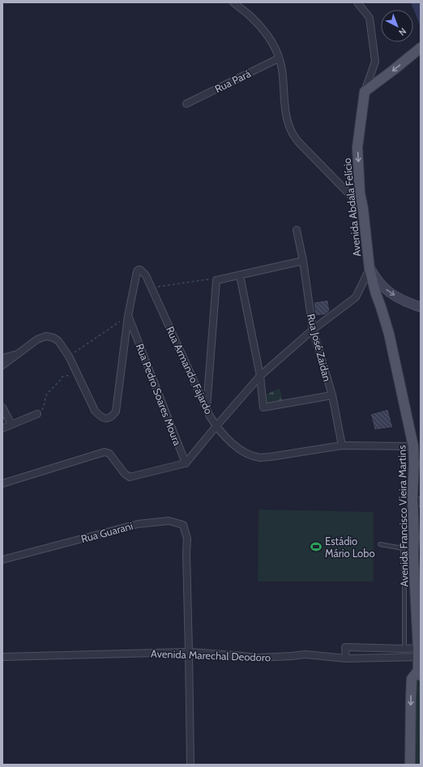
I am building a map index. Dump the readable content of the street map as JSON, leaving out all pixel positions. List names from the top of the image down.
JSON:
{
  "streets": {
    "main road": ["Avenida Abdala Felício", "Avenida Francisco Vieira Martins"],
    "street": [
      "Rua Pará",
      "Rua José Zaidan",
      "Rua Armando Fajardo",
      "Rua Pedro Soares Moura",
      "Rua Guarani",
      "Avenida Marechal Deodoro"
    ]
  },
  "crossings": [
    ["Avenida Abdala Felício", "Rua Pedro Soares Moura"],
    ["Avenida Abdala Felício", "Avenida Francisco Vieira Martins"],
    ["Rua José Zaidan", "Rua Armando Fajardo"],
    ["Rua José Zaidan", "Rua Pedro Soares Moura"],
    ["Rua Armando Fajardo", "Rua Pedro Soares Moura"],
    ["Rua Armando Fajardo", "Avenida Francisco Vieira Martins"],
    ["Rua Pedro Soares Moura", "Avenida Francisco Vieira Martins"],
    ["Avenida Francisco Vieira Martins", "Avenida Marechal Deodoro"],
    ["Rua Guarani", "Avenida Marechal Deodoro"]
  ],
  "one_way": ["Avenida Abdala Felício"],
  "places": {
    "sports": ["Estádio Mário Lobo"]
  },
  "north": "bottom right"
}
